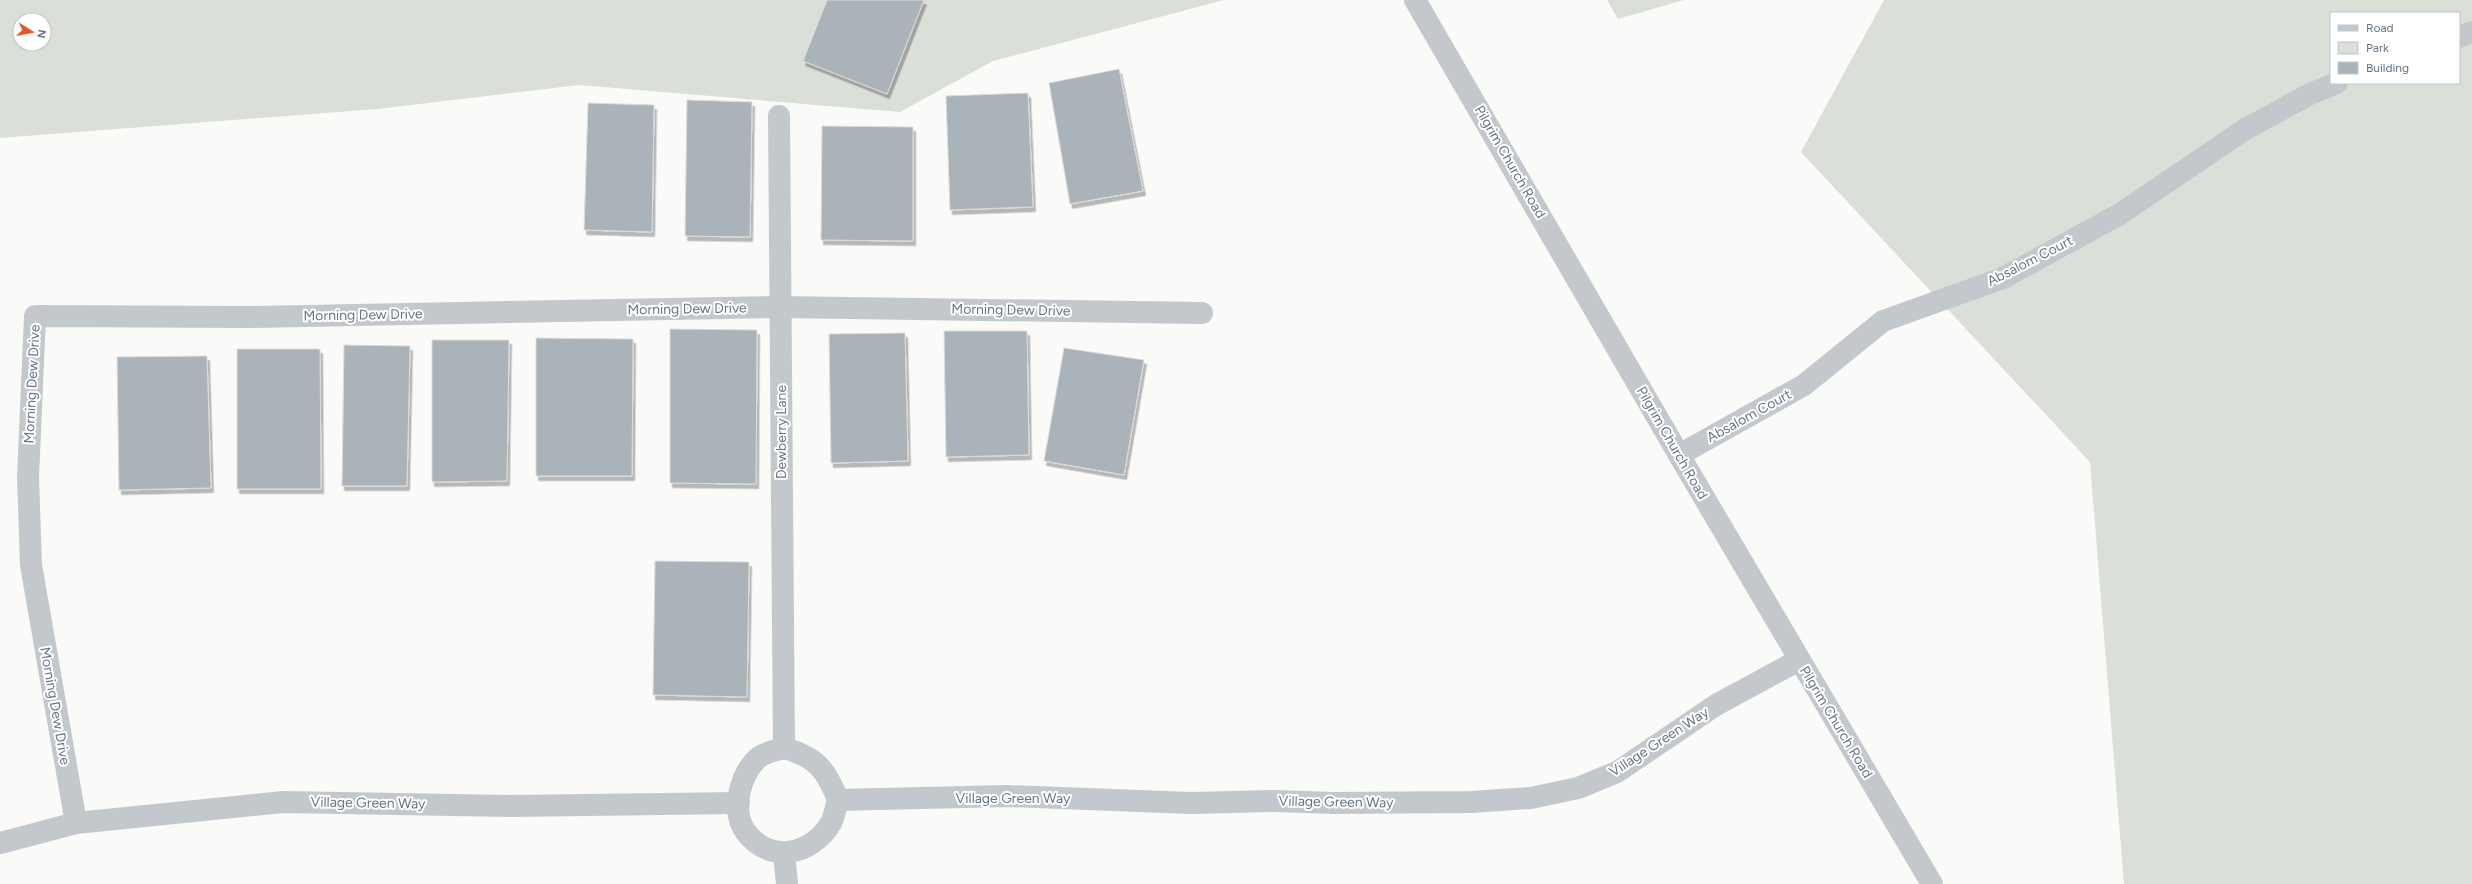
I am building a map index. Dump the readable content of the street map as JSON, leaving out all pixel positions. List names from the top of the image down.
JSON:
{
  "streets": {
    "street": [
      "Pilgrim Church Road",
      "Absalom Court",
      "Morning Dew Drive",
      "Dewberry Lane",
      "Village Green Way"
    ]
  },
  "crossings": [
    ["Pilgrim Church Road", "Absalom Court"],
    ["Pilgrim Church Road", "Village Green Way"],
    ["Morning Dew Drive", "Dewberry Lane"],
    ["Morning Dew Drive", "Village Green Way"],
    ["Dewberry Lane", "Village Green Way"]
  ],
  "legend": ["Road", "Park", "Building"],
  "north": "right"
}
